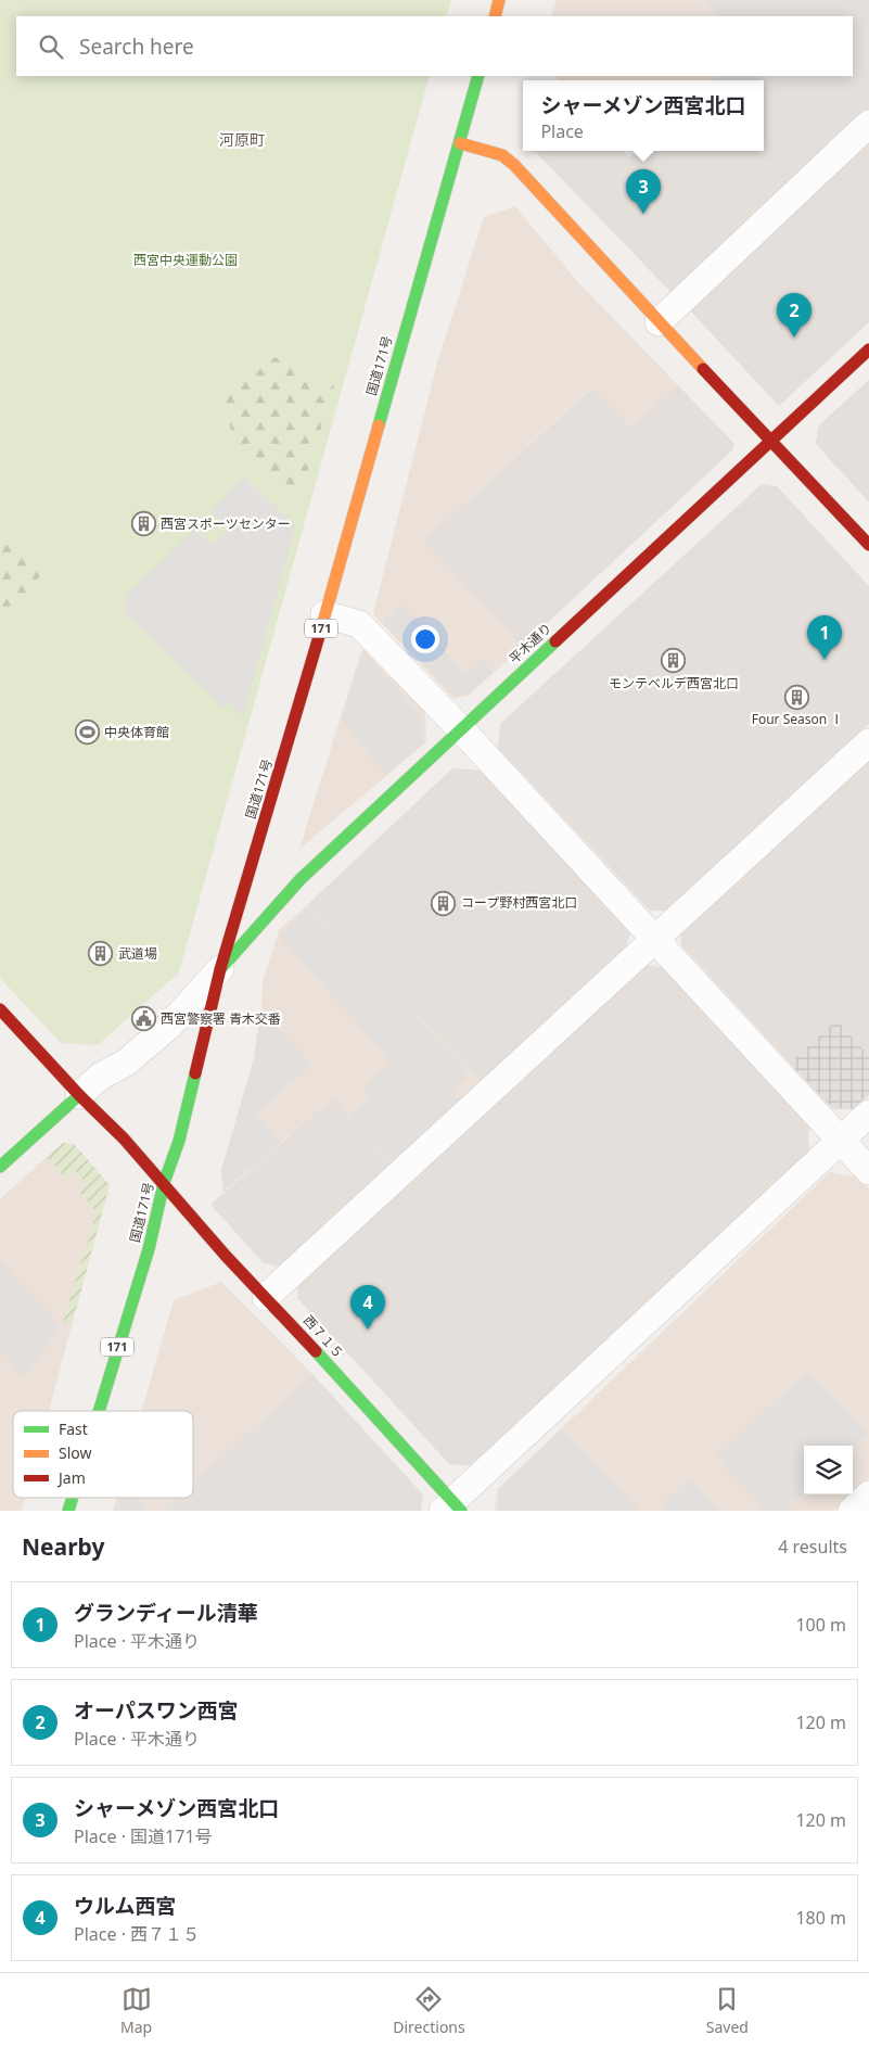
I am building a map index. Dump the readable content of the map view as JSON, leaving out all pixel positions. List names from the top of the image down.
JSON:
{
  "streets": {
    "main road": [
      "国道171号",
      "171",
      "平木通り",
      "西７１５"
    ]
  },
  "crossings": [
    ["国道171号", "平木通り"],
    ["国道171号", "西７１５"]
  ],
  "districts": ["河原町"],
  "parks": ["西宮中央運動公園"],
  "places": {
    "building": [
      "西宮スポーツセンター",
      "モンテベルデ西宮北口",
      "Four Season Ⅰ",
      "コープ野村西宮北口",
      "武道場"
    ],
    "sports": ["中央体育館"],
    "public building": ["西宮警察署 青木交番"]
  },
  "legend": ["Fast", "Slow", "Jam"],
  "page": {
    "search": "Search here",
    "popup": ["シャーメゾン西宮北口", "Place"],
    "pins": [
      "3",
      "2",
      "1",
      "4"
    ],
    "heading": ["Nearby", "4 results"],
    "list": [
      {
        "mark": "1",
        "name": "グランディール清華",
        "note": "Place · 平木通り",
        "value": "100 m"
      },
      {
        "mark": "2",
        "name": "オーパスワン西宮",
        "note": "Place · 平木通り",
        "value": "120 m"
      },
      {
        "mark": "3",
        "name": "シャーメゾン西宮北口",
        "note": "Place · 国道171号",
        "value": "120 m"
      },
      {
        "mark": "4",
        "name": "ウルム西宮",
        "note": "Place · 西７１５",
        "value": "180 m"
      }
    ],
    "nav": ["Map", "Directions", "Saved"]
  }
}
